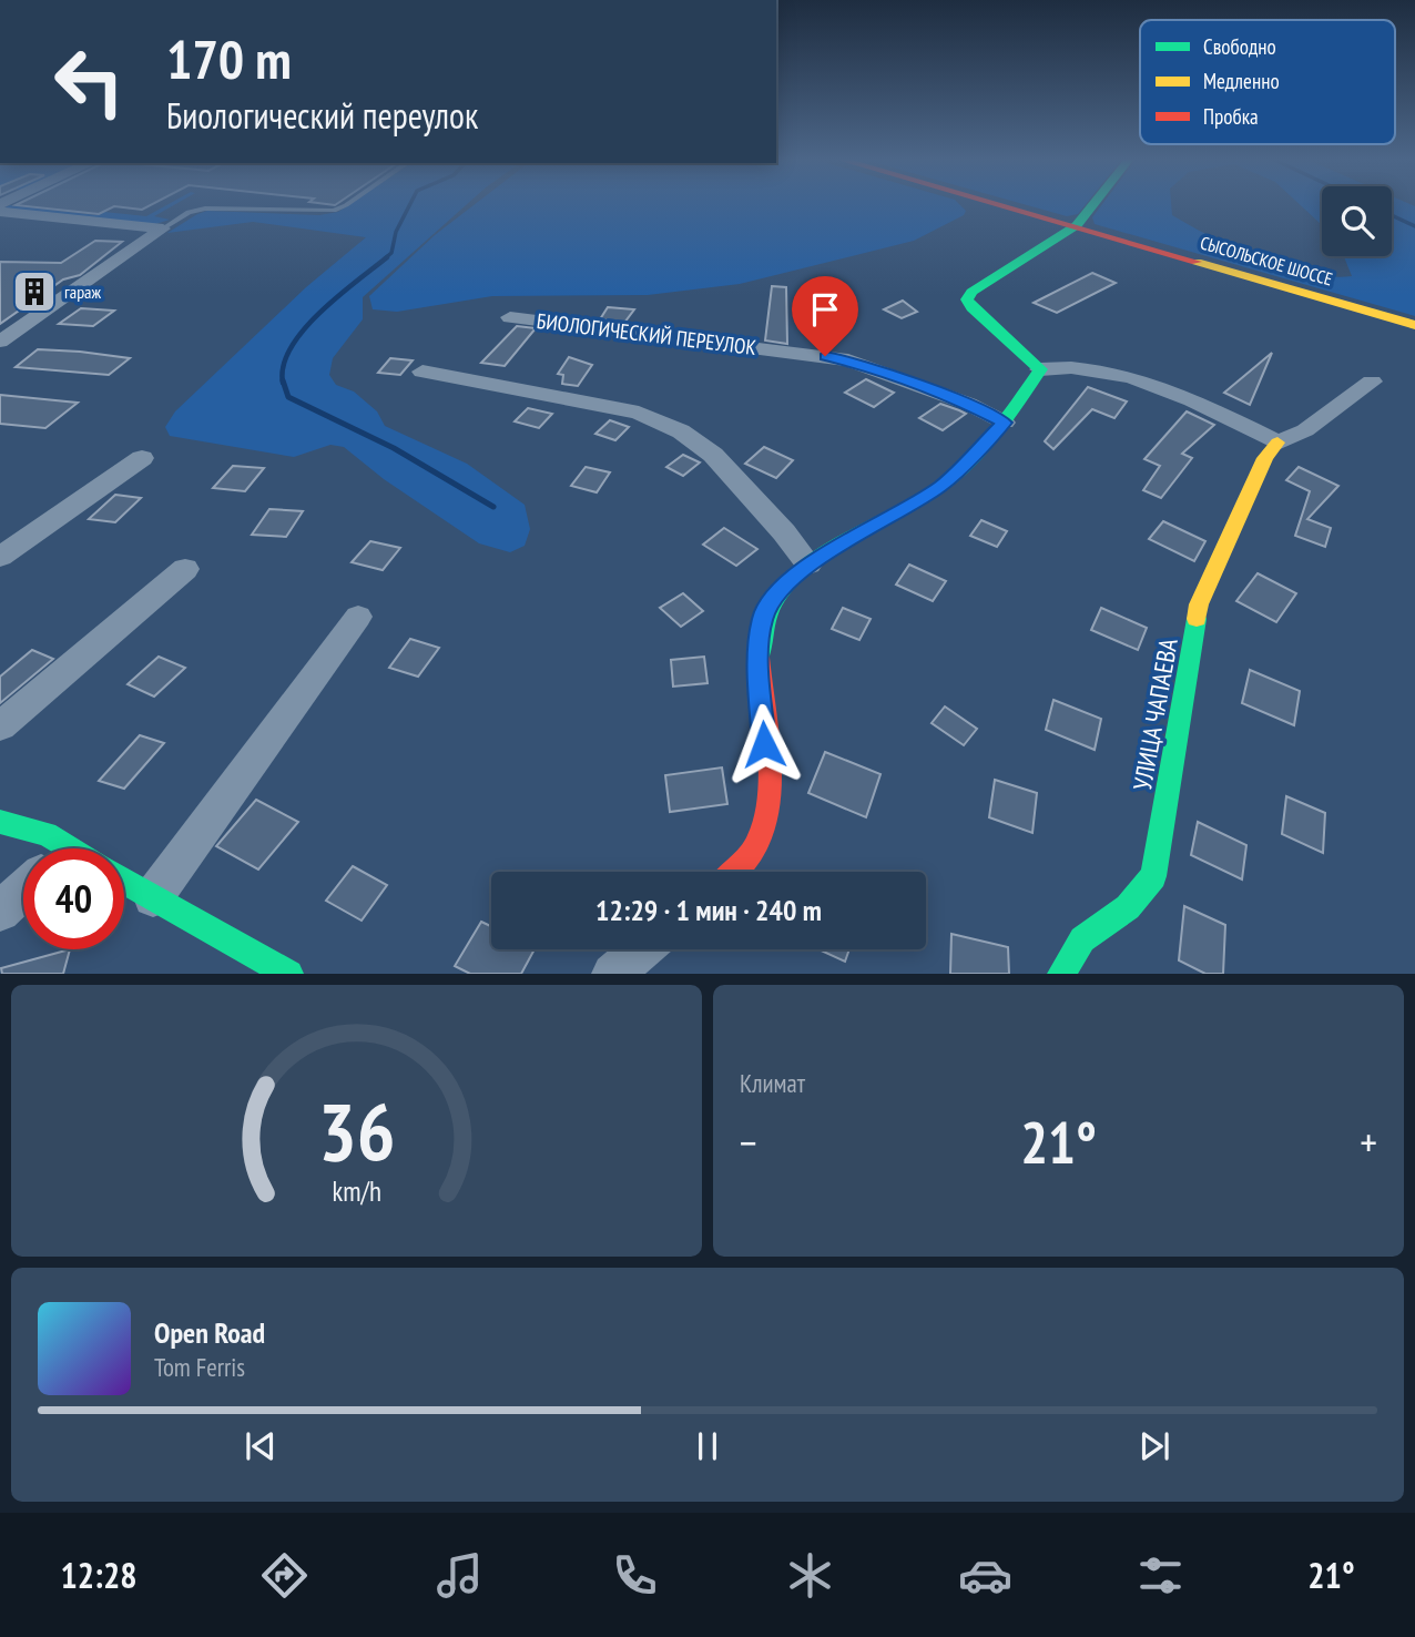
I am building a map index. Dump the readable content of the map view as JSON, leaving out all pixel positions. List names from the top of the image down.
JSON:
{
  "streets": {
    "main road": ["СЫСОЛЬСКОЕ ШОССЕ", "УЛИЦА ЧАПАЕВА"],
    "street": ["БИОЛОГИЧЕСКИЙ ПЕРЕУЛОК"]
  },
  "places": {
    "building": ["гараж"]
  },
  "legend": ["Свободно", "Медленно", "Пробка"],
  "page": {
    "turn": ["170 m", "Биологический переулок"],
    "limit": "40",
    "trip": "12:29 · 1 мин · 240 m",
    "tile": "Климат",
    "heat": ["−", "21°", "+"],
    "song": ["Open Road", "Tom Ferris"],
    "tabs": ["12:28", "21°"],
    "gauge": ["36", "km/h"]
  }
}
